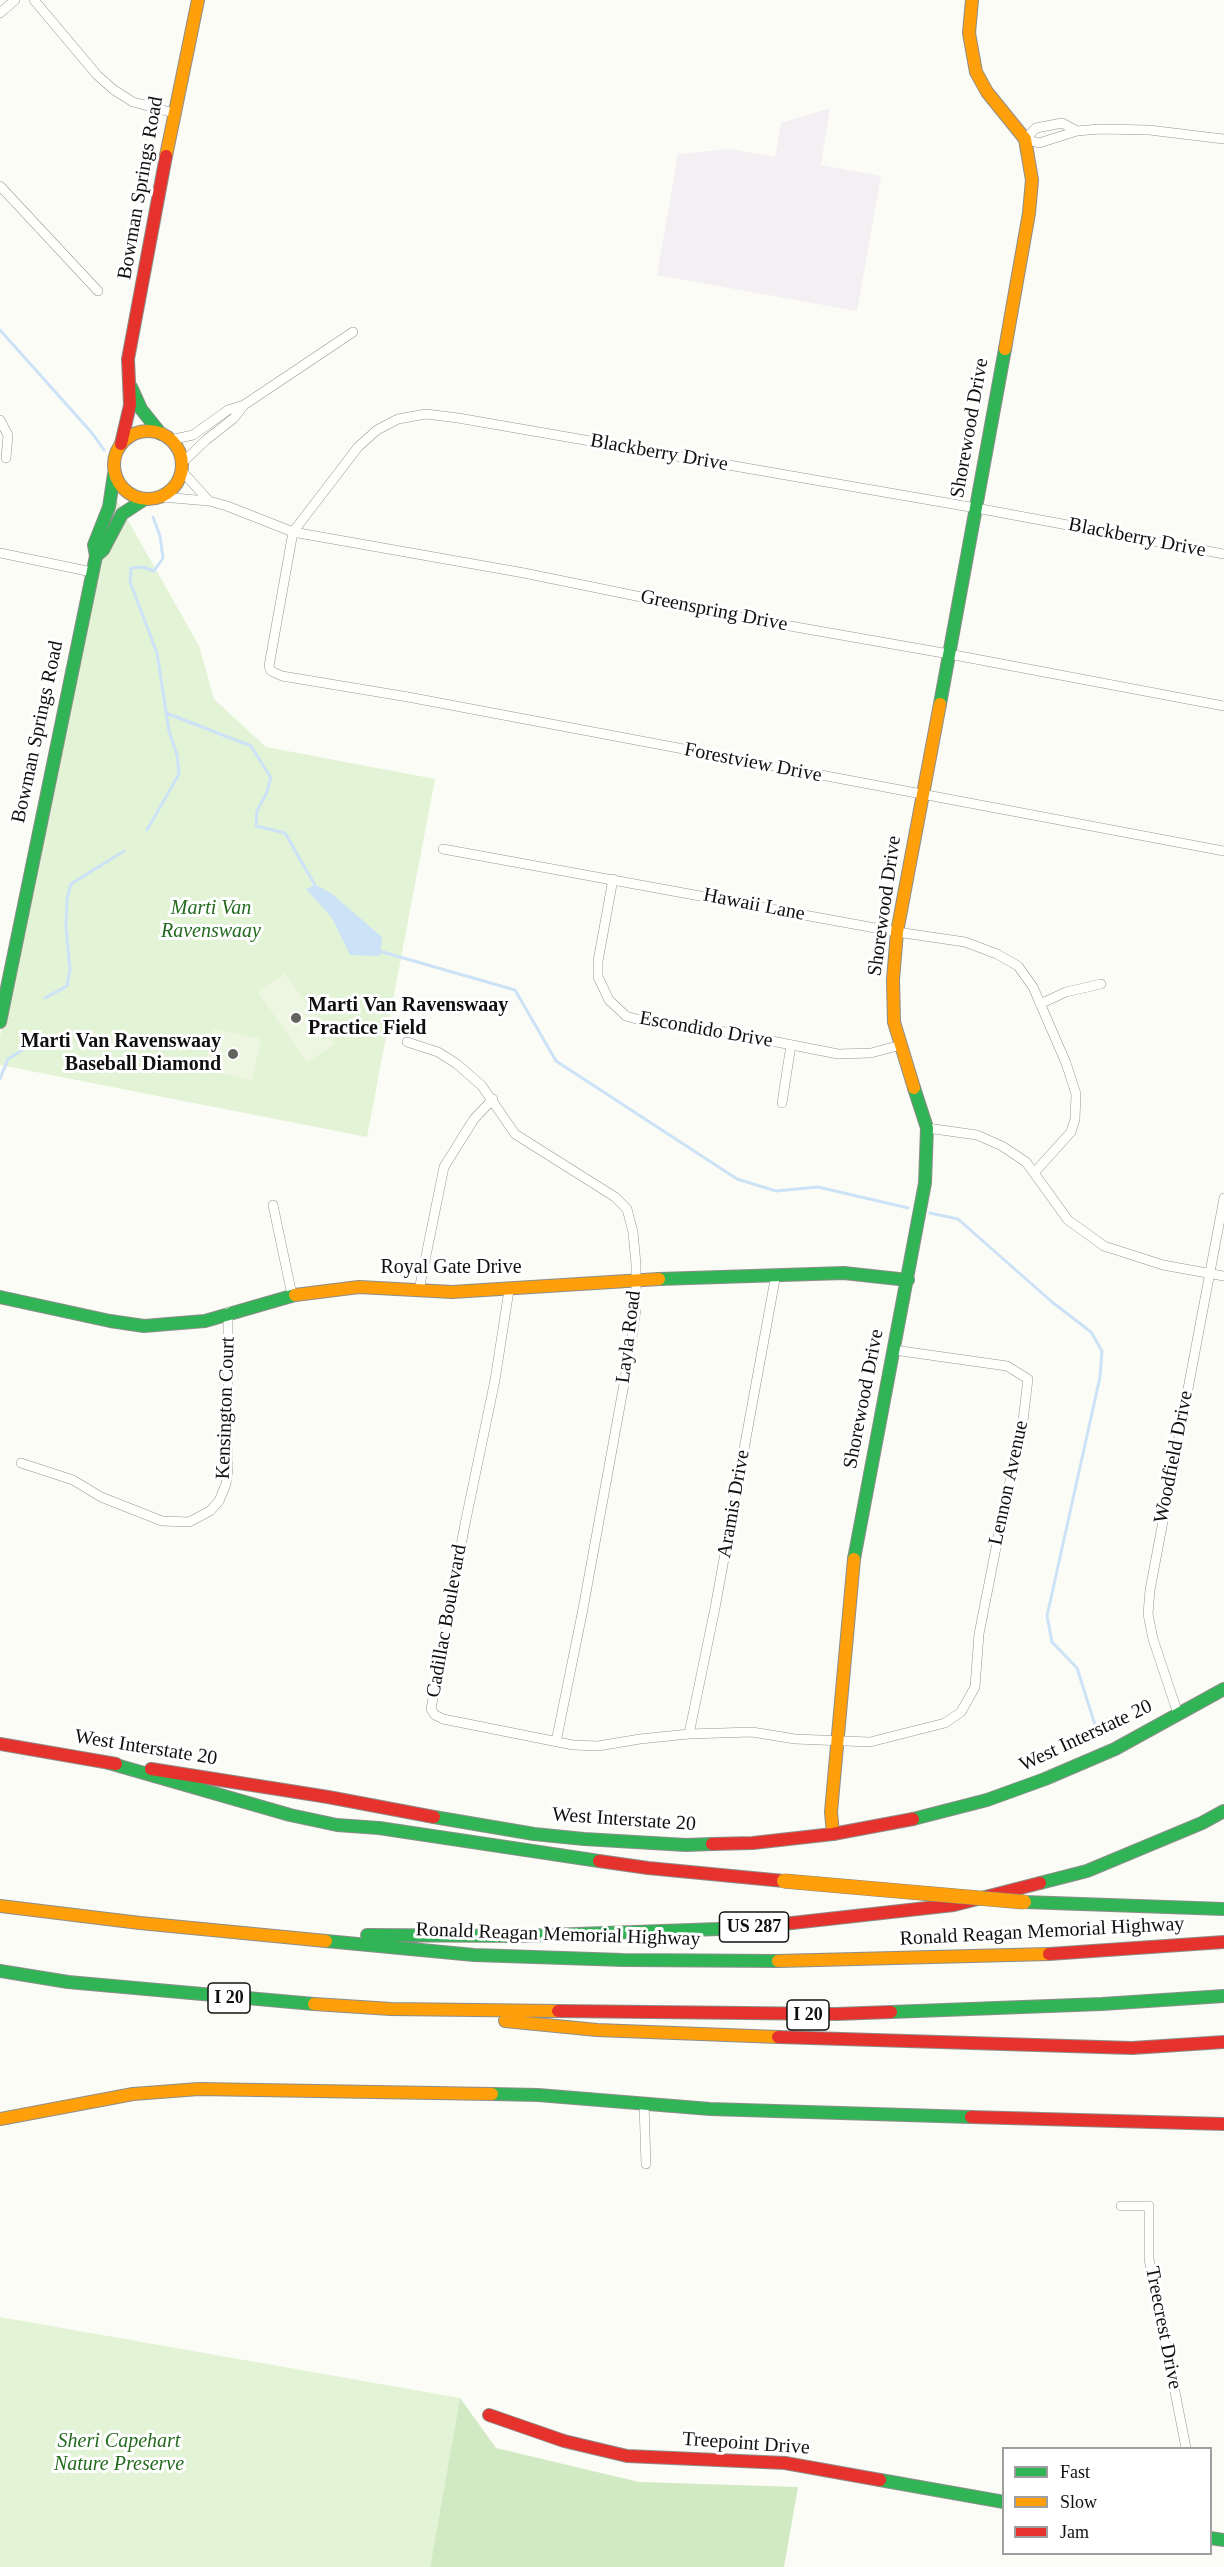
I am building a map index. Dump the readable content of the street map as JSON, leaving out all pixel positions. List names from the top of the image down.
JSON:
{
  "streets": {
    "main road": [
      "Bowman Springs Road",
      "Shorewood Drive",
      "Royal Gate Drive",
      "West Interstate 20",
      "US 287",
      "Ronald Reagan Memorial Highway",
      "I 20",
      "Treepoint Drive"
    ],
    "street": [
      "Blackberry Drive",
      "Greenspring Drive",
      "Forestview Drive",
      "Hawaii Lane",
      "Escondido Drive",
      "Layla Road",
      "Kensington Court",
      "Woodfield Drive",
      "Lennon Avenue",
      "Aramis Drive",
      "Cadillac Boulevard",
      "Treecrest Drive"
    ]
  },
  "crossings": [
    ["Bowman Springs Road", "Greenspring Drive"],
    ["Shorewood Drive", "Blackberry Drive"],
    ["Shorewood Drive", "Greenspring Drive"],
    ["Shorewood Drive", "Forestview Drive"],
    ["Shorewood Drive", "Hawaii Lane"],
    ["Shorewood Drive", "Escondido Drive"],
    ["Shorewood Drive", "Royal Gate Drive"],
    ["Shorewood Drive", "Lennon Avenue"],
    ["Shorewood Drive", "Cadillac Boulevard"],
    ["Shorewood Drive", "West Interstate 20"],
    ["Blackberry Drive", "Greenspring Drive"],
    ["Blackberry Drive", "Forestview Drive"],
    ["Hawaii Lane", "Escondido Drive"],
    ["Royal Gate Drive", "Layla Road"],
    ["Royal Gate Drive", "Kensington Court"],
    ["Royal Gate Drive", "Aramis Drive"],
    ["Royal Gate Drive", "Cadillac Boulevard"],
    ["Layla Road", "Cadillac Boulevard"],
    ["Woodfield Drive", "West Interstate 20"],
    ["Lennon Avenue", "Cadillac Boulevard"],
    ["Aramis Drive", "Cadillac Boulevard"],
    ["US 287", "Ronald Reagan Memorial Highway"]
  ],
  "parks": ["Marti Van Ravenswaay", "Sheri Capehart Nature Preserve"],
  "places": ["Marti Van Ravenswaay Practice Field", "Marti Van Ravenswaay Baseball Diamond"],
  "legend": ["Fast", "Slow", "Jam"]
}
